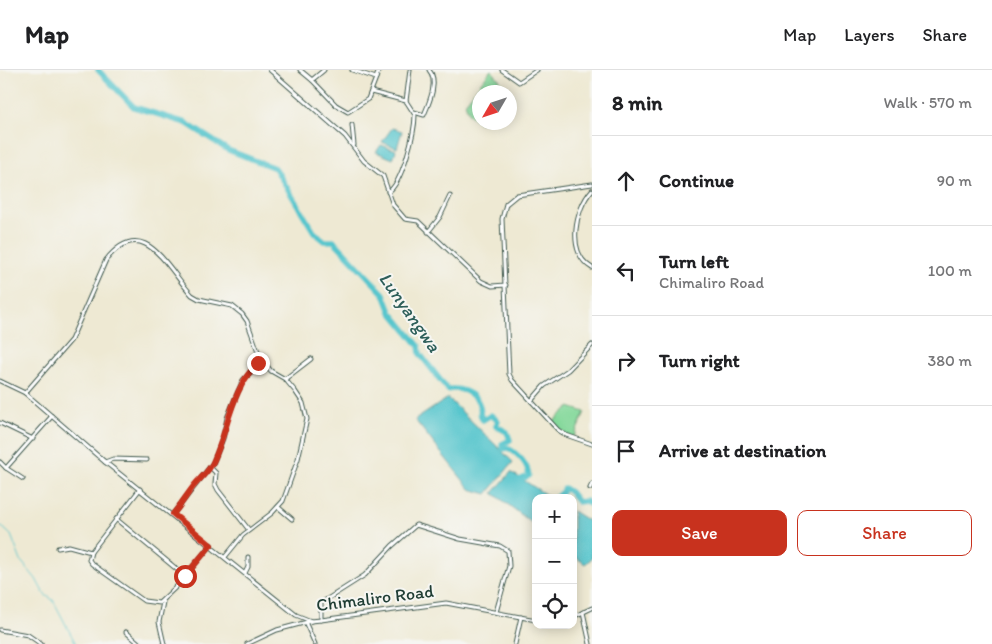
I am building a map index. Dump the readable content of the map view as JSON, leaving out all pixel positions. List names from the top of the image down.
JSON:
{
  "streets": {
    "street": ["Chimaliro Road"]
  },
  "water": ["Lunyangwa"],
  "north": "bottom left",
  "page": {
    "header": "Map",
    "nav": ["Map", "Layers", "Share"],
    "heading": ["8 min", "Walk · 570 m"],
    "list": [
      ["Continue", "90 m"],
      ["Turn left", "Chimaliro Road", "100 m"],
      ["Turn right", "380 m"],
      "Arrive at destination"
    ],
    "map_buttons": ["+", "−"],
    "buttons": ["Save", "Share"]
  }
}
